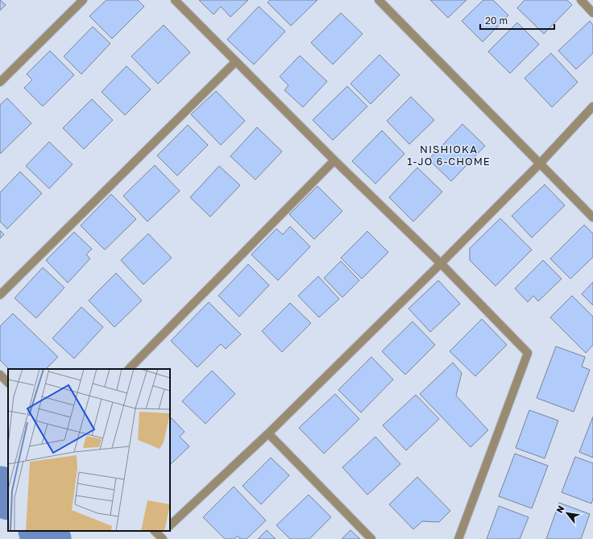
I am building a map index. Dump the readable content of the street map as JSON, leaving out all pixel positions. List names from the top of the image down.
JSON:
{
  "districts": ["NISHIOKA 1-JO 6-CHOME"],
  "scale_bar": "20 m",
  "north": "top left"
}
